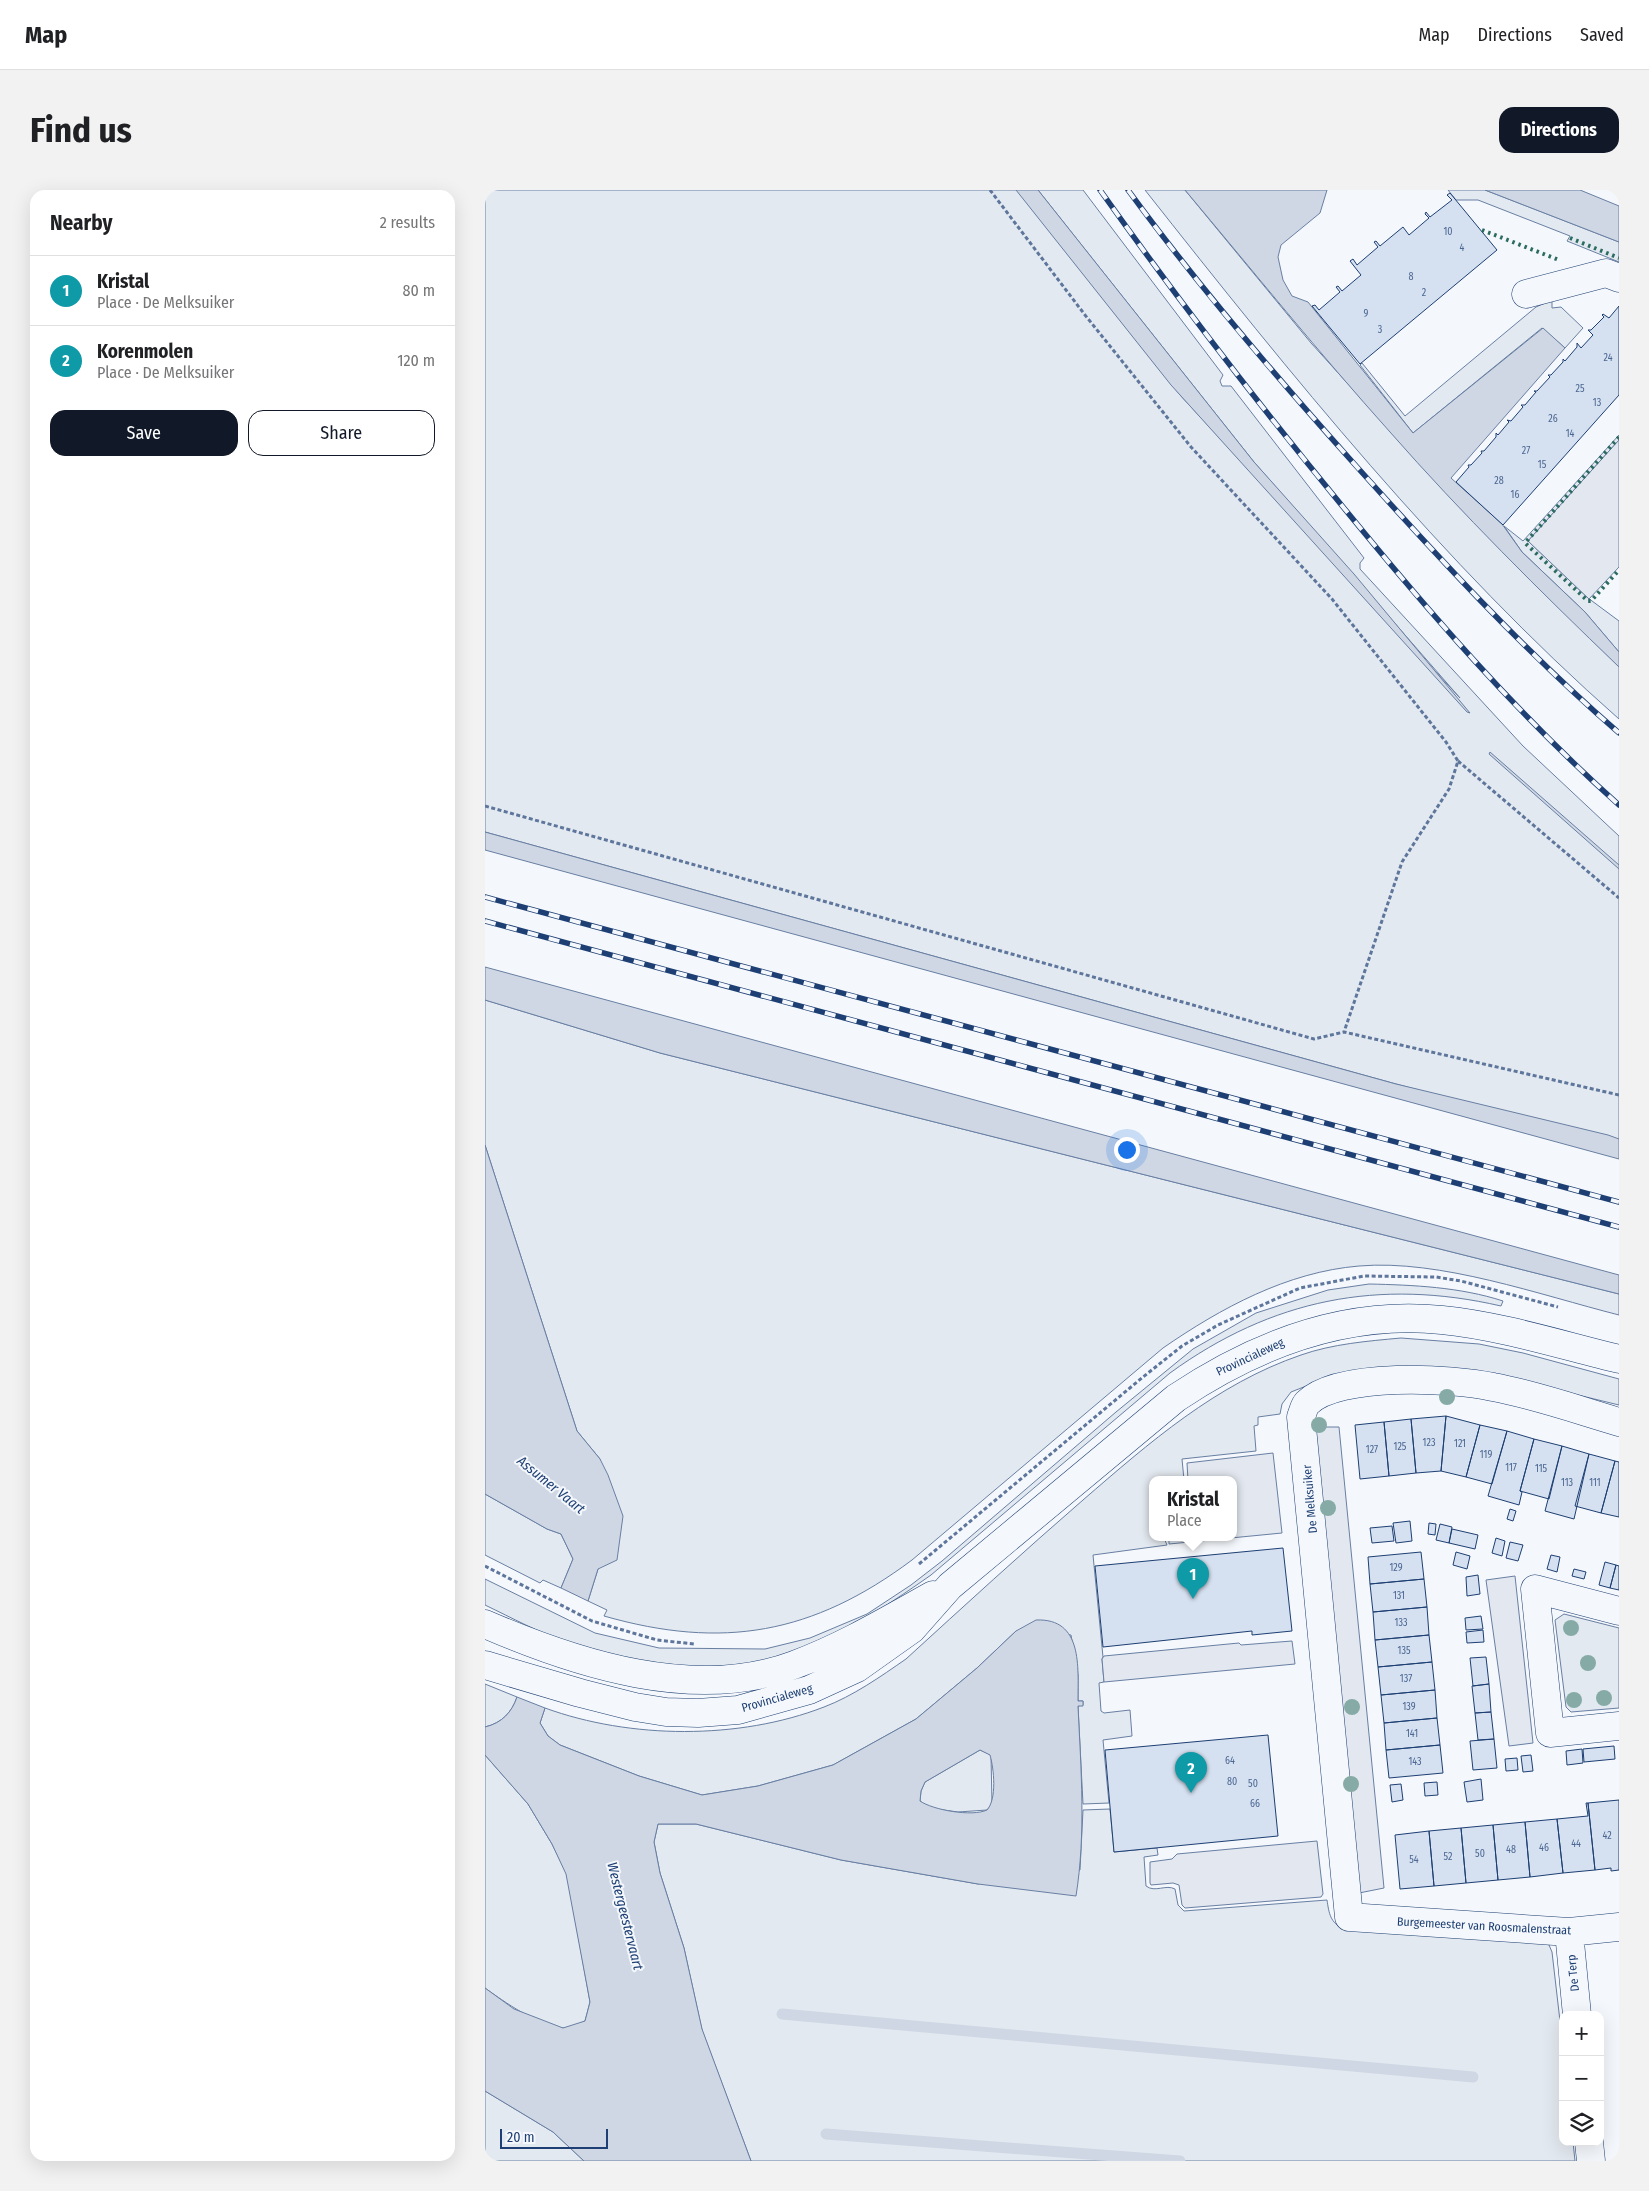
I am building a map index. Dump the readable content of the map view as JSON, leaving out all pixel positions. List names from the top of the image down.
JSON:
{
  "streets": {
    "main road": [
      "Provincialeweg",
      "De Melksuiker",
      "Burgemeester van Roosmalenstraat",
      "De Terp"
    ]
  },
  "crossings": [
    ["De Melksuiker", "Burgemeester van Roosmalenstraat"],
    ["Burgemeester van Roosmalenstraat", "De Terp"]
  ],
  "water": ["Assumer Vaart", "Westergeestervaart"],
  "house_numbers": [
    "10",
    "4",
    "8",
    "2",
    "9",
    "3",
    "24",
    "25",
    "13",
    "26",
    "14",
    "27",
    "15",
    "28",
    "16",
    "123",
    "121",
    "125",
    "127",
    "119",
    "117",
    "115",
    "113",
    "111",
    "129",
    "131",
    "133",
    "135",
    "137",
    "139",
    "141",
    "64",
    "143",
    "80",
    "50",
    "66",
    "42",
    "44",
    "46",
    "48",
    "50",
    "52",
    "54"
  ],
  "scale_bar": "20 m",
  "page": {
    "header": "Map",
    "nav": ["Map", "Directions", "Saved"],
    "buttons": [
      "Directions",
      ["Save", "Share"]
    ],
    "title": "Find us",
    "heading": ["Nearby", "2 results"],
    "list": [
      {
        "mark": "1",
        "name": "Kristal",
        "note": "Place · De Melksuiker",
        "value": "80 m"
      },
      {
        "mark": "2",
        "name": "Korenmolen",
        "note": "Place · De Melksuiker",
        "value": "120 m"
      }
    ],
    "popup": ["Kristal", "Place"],
    "pins": ["1", "2"],
    "map_buttons": ["+", "−"],
    "scale": "20 m"
  }
}
